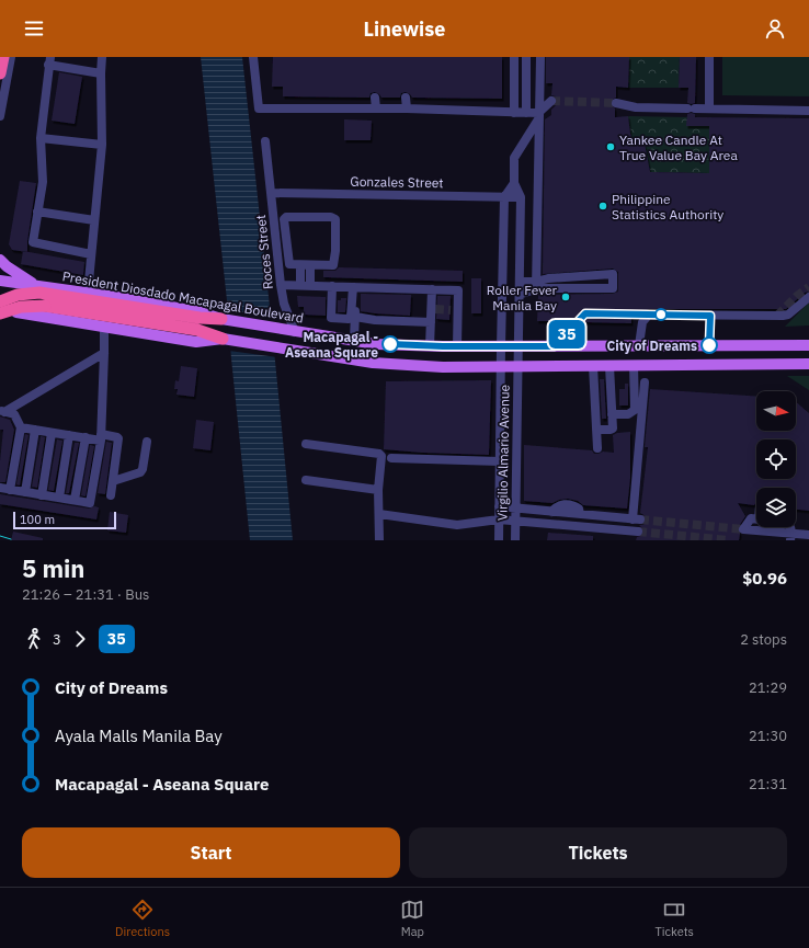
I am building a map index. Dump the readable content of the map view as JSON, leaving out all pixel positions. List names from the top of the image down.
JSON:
{
  "streets": {
    "main road": ["President Diosdado Macapagal Boulevard"],
    "street": ["Gonzales Street", "Roces Street", "Virgilio Almario Avenue"]
  },
  "crossings": [
    ["Gonzales Street", "Roces Street"],
    ["Gonzales Street", "Virgilio Almario Avenue"],
    ["Roces Street", "President Diosdado Macapagal Boulevard"],
    ["President Diosdado Macapagal Boulevard", "Virgilio Almario Avenue"]
  ],
  "places": [
    "Yankee Candle At True Value Bay Area",
    "Philippine Statistics Authority",
    "Roller Fever Manila Bay",
    "Macapagal - Aseana Square",
    "City of Dreams"
  ],
  "lines": ["bus line 35"],
  "scale_bar": "100 m",
  "north": "right",
  "page": {
    "header": "Linewise",
    "on_map": "35",
    "scale": "100 m",
    "heading": ["5 min", "21:26 – 21:31 · Bus", "$0.96"],
    "legs": ["3", "35", "2 stops"],
    "list": [
      {
        "name": "City of Dreams",
        "value": "21:29"
      },
      {
        "name": "Ayala Malls Manila Bay",
        "value": "21:30"
      },
      {
        "name": "Macapagal - Aseana Square",
        "value": "21:31"
      }
    ],
    "buttons": ["Start", "Tickets"],
    "tabs": ["Directions", "Map", "Tickets"]
  }
}
